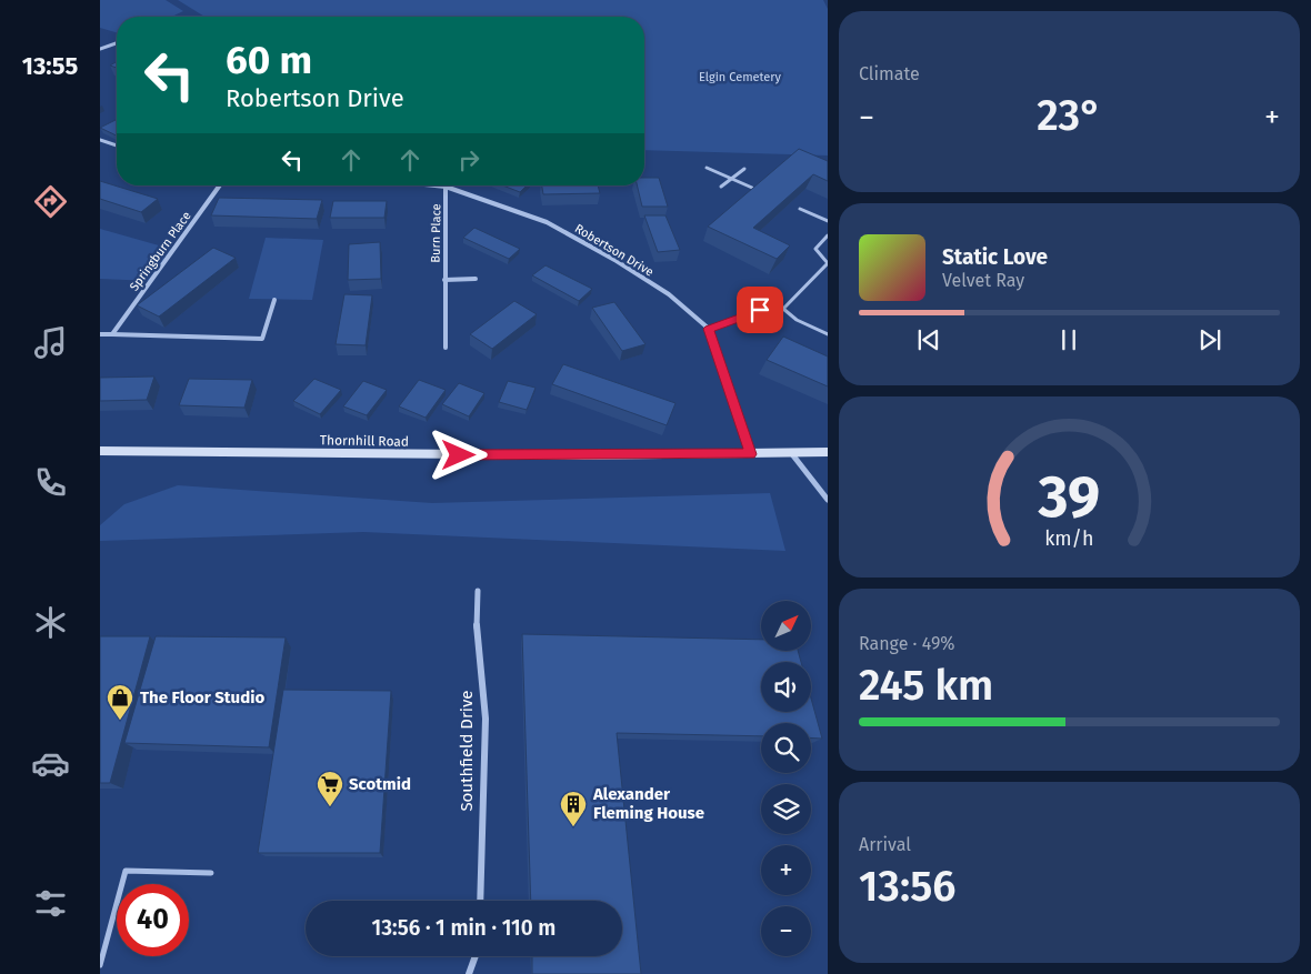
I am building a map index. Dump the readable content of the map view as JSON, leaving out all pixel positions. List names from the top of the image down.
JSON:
{
  "streets": {
    "street": [
      "Burn Place",
      "Robertson Drive",
      "Springburn Place",
      "Thornhill Road",
      "Southfield Drive"
    ]
  },
  "crossings": [
    ["Burn Place", "Robertson Drive"]
  ],
  "parks": ["Elgin Cemetery"],
  "places": {
    "shop": ["The Floor Studio"],
    "supermarket": ["Scotmid"],
    "building": ["Alexander Fleming House"]
  },
  "north": "top right",
  "page": {
    "tabs": "13:55",
    "tile": [
      "Climate",
      ["Range · 49%", "245 km"],
      ["Arrival", "13:56"]
    ],
    "turn": ["60 m", "Robertson Drive"],
    "heat": ["−", "23°", "+"],
    "song": ["Static Love", "Velvet Ray"],
    "map_buttons": ["+", "−"],
    "limit": "40",
    "trip": "13:56 · 1 min · 110 m",
    "gauge": ["39", "km/h"]
  }
}
